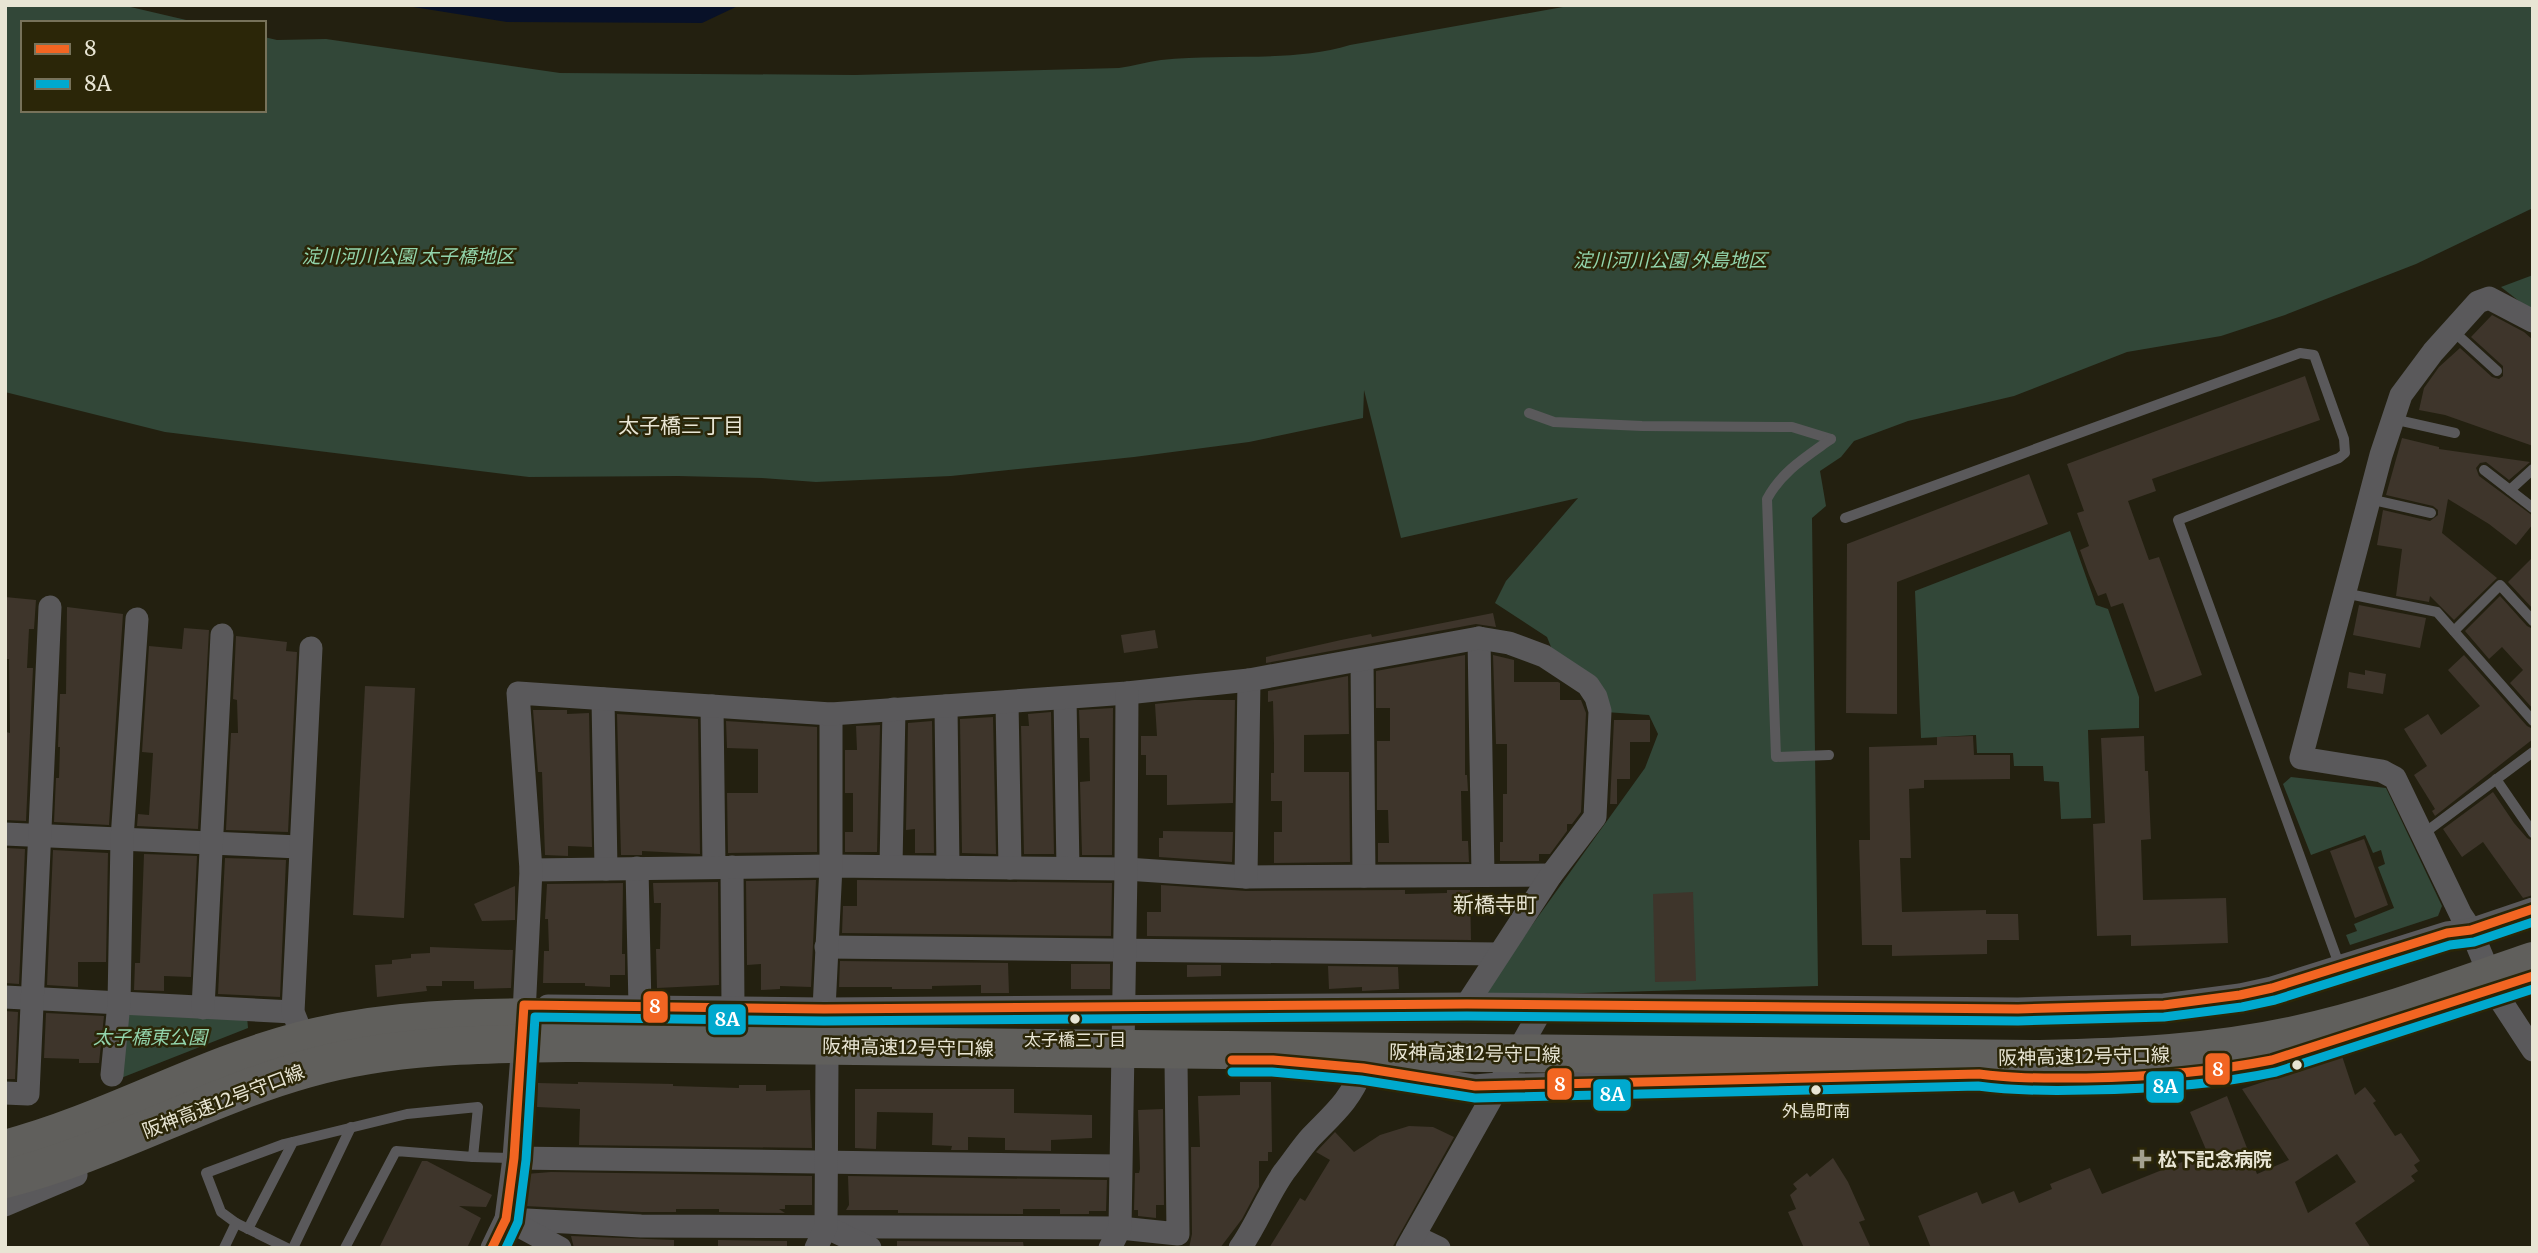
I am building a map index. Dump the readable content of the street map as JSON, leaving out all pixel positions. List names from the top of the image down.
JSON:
{
  "streets": {
    "highway": ["阪神高速12号守口線"]
  },
  "districts": ["太子橋三丁目", "新橋寺町"],
  "parks": ["淀川河川公園 太子橋地区", "淀川河川公園 外島地区", "太子橋東公園"],
  "places": {
    "other": ["太子橋三丁目", "外島町南"],
    "health": ["松下記念病院"]
  },
  "lines": ["transit line 8", "transit line 8A"],
  "legend": ["8", "8A"]
}
